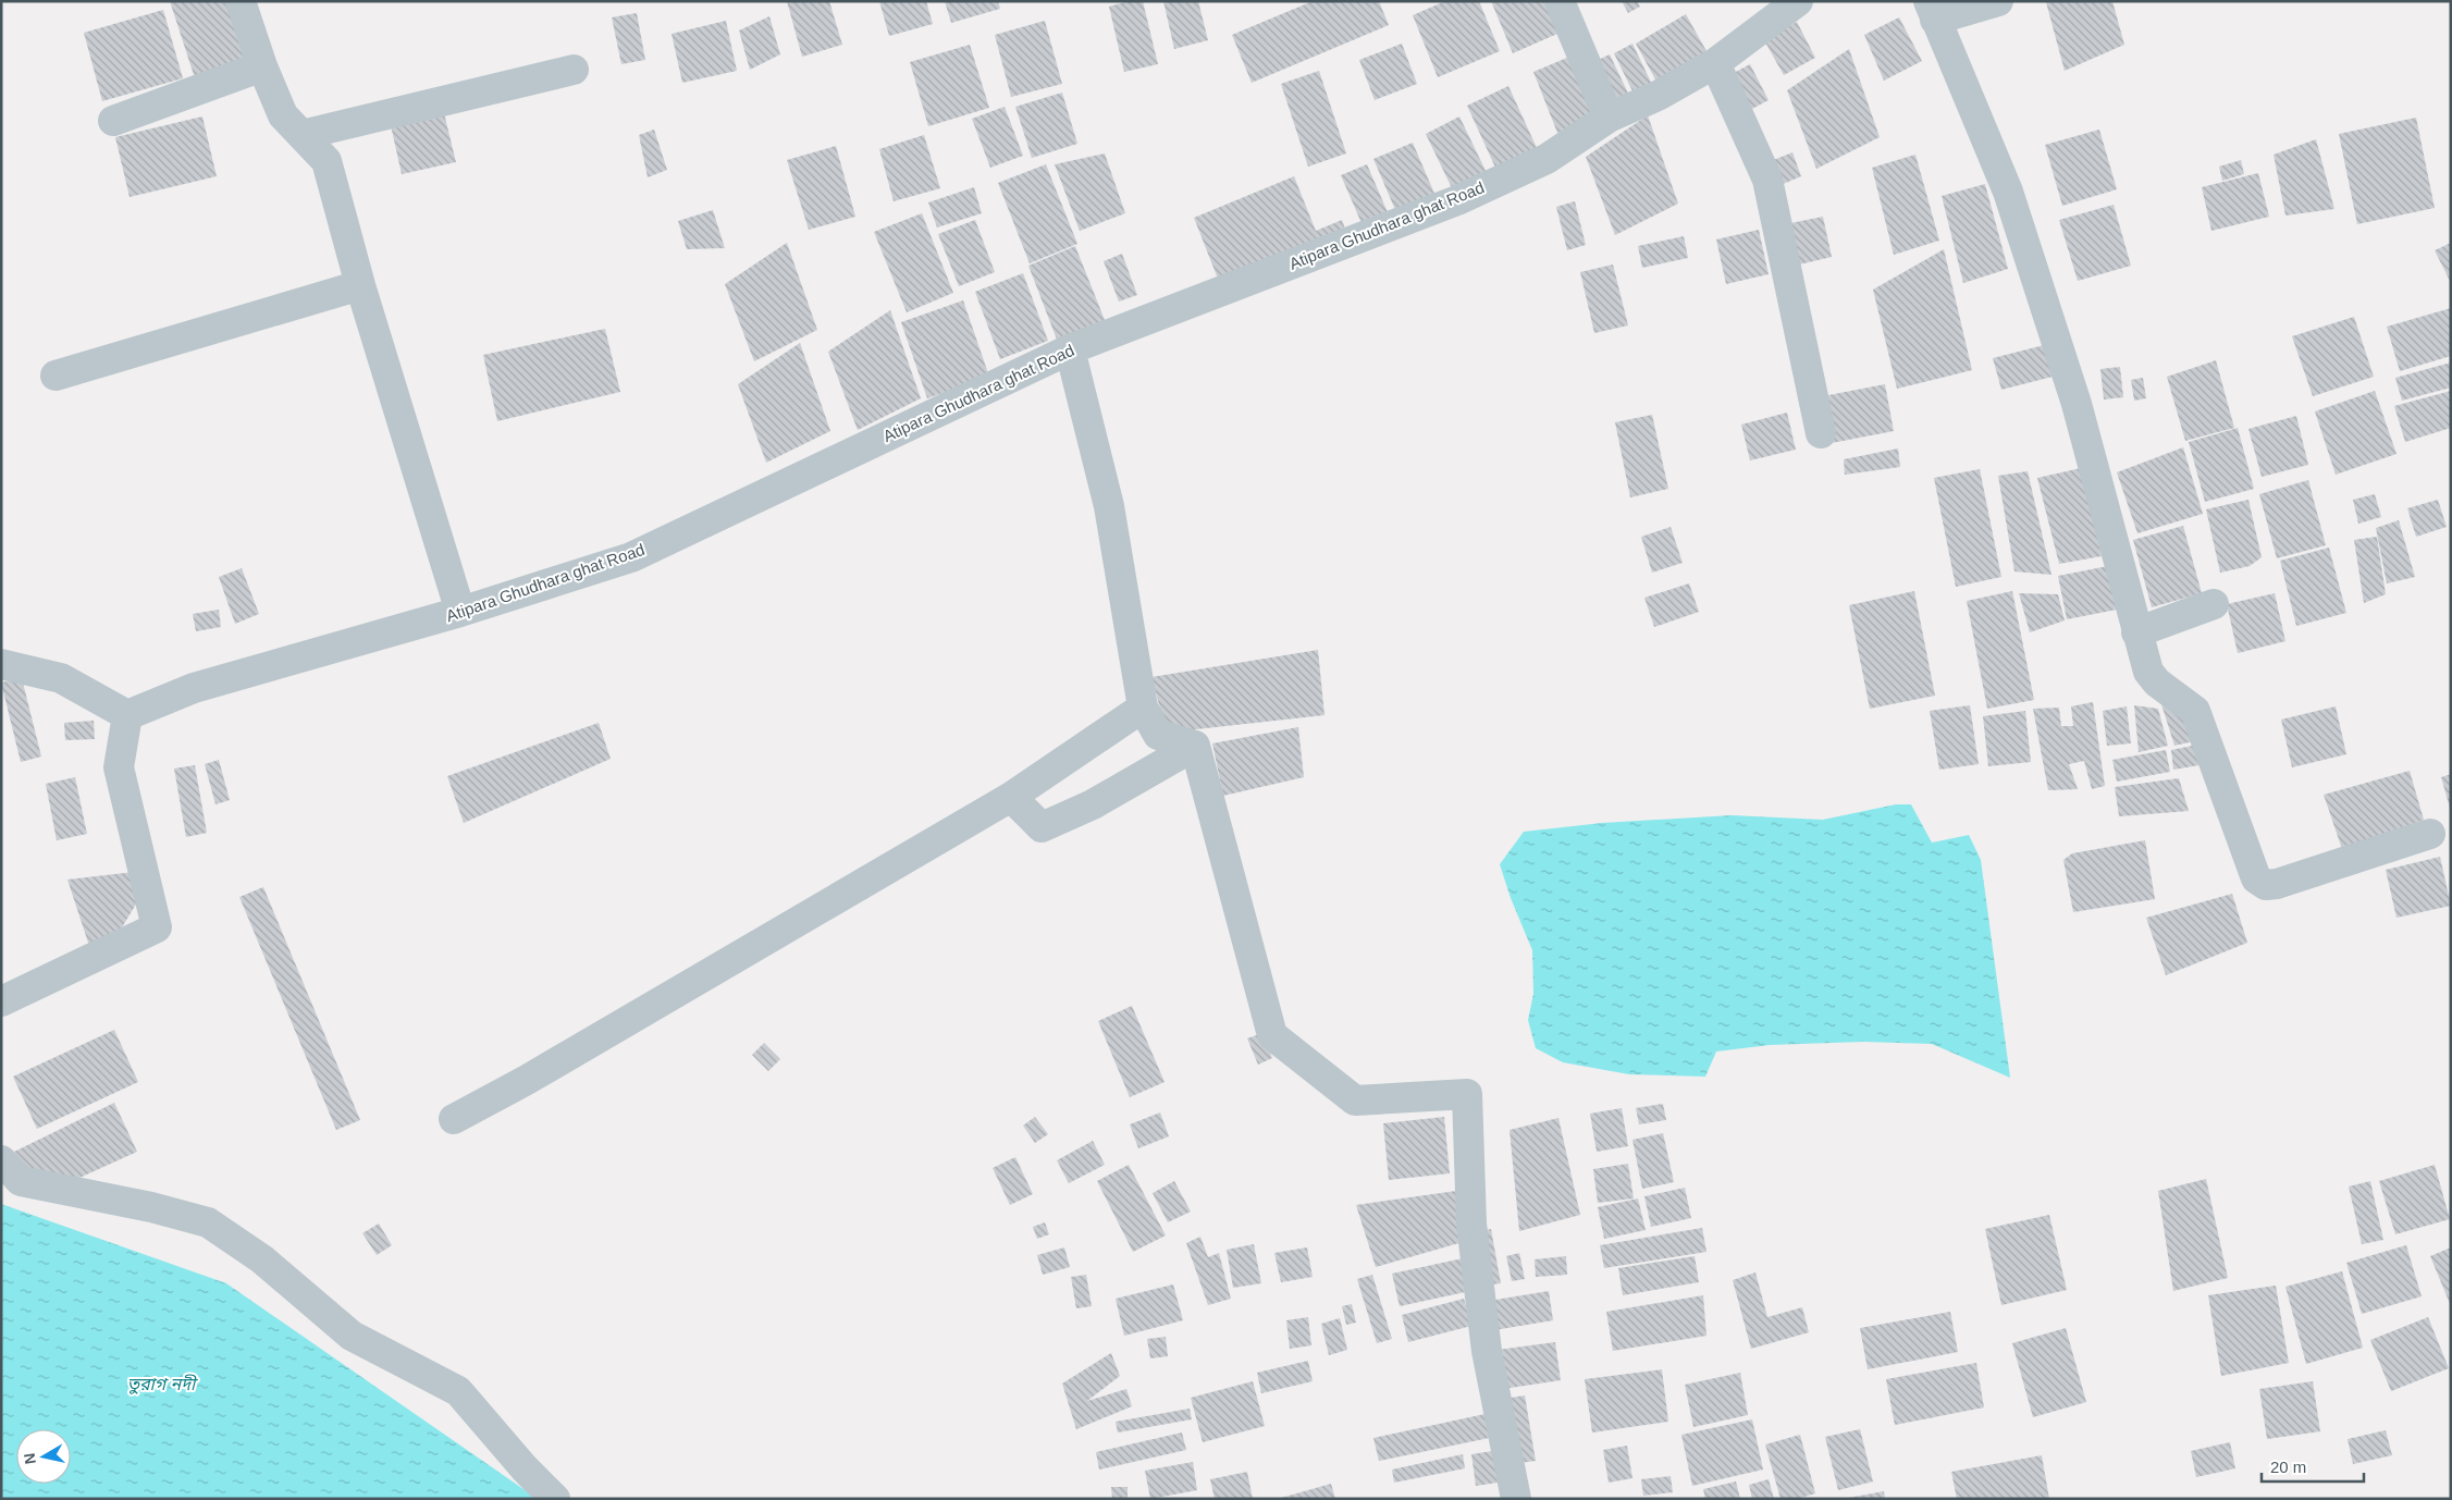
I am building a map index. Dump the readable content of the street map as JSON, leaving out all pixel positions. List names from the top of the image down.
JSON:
{
  "streets": {
    "street": ["Atipara Ghudhara ghat Road"]
  },
  "water": ["তুরাগ নদী"],
  "scale_bar": "20 m",
  "north": "left"
}
